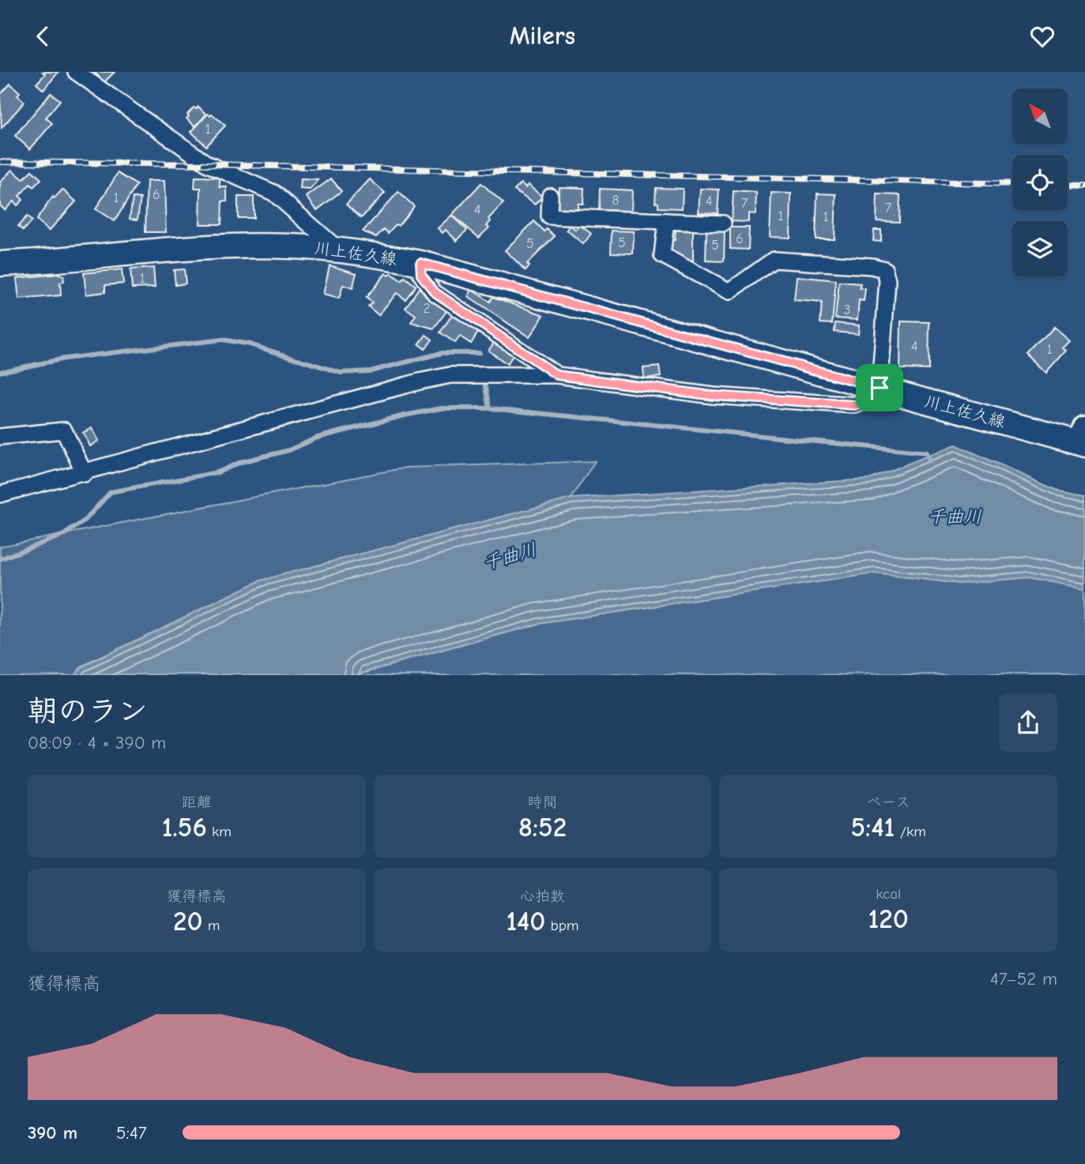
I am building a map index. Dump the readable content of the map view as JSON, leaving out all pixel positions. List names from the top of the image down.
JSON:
{
  "streets": {
    "main road": ["川上佐久線"]
  },
  "water": ["千曲川"],
  "house_numbers": [
    "1",
    "6",
    "1",
    "8",
    "4",
    "7",
    "7",
    "4",
    "1",
    "1",
    "6",
    "5",
    "5",
    "5",
    "1",
    "2",
    "3",
    "4",
    "1"
  ],
  "north": "top left",
  "page": {
    "header": "Milers",
    "heading": ["朝のラン", "08:09 · 4 × 390 m"],
    "stats": [
      ["距離", "1.56 km"],
      ["時間", "8:52"],
      ["ペース", "5:41 /km"],
      ["獲得標高", "20 m"],
      ["心拍数", "140 bpm"],
      ["kcal", "120"]
    ],
    "chart": ["獲得標高", "47–52 m"],
    "list": [
      {
        "name": "390 m",
        "note": "5:47"
      }
    ]
  }
}
